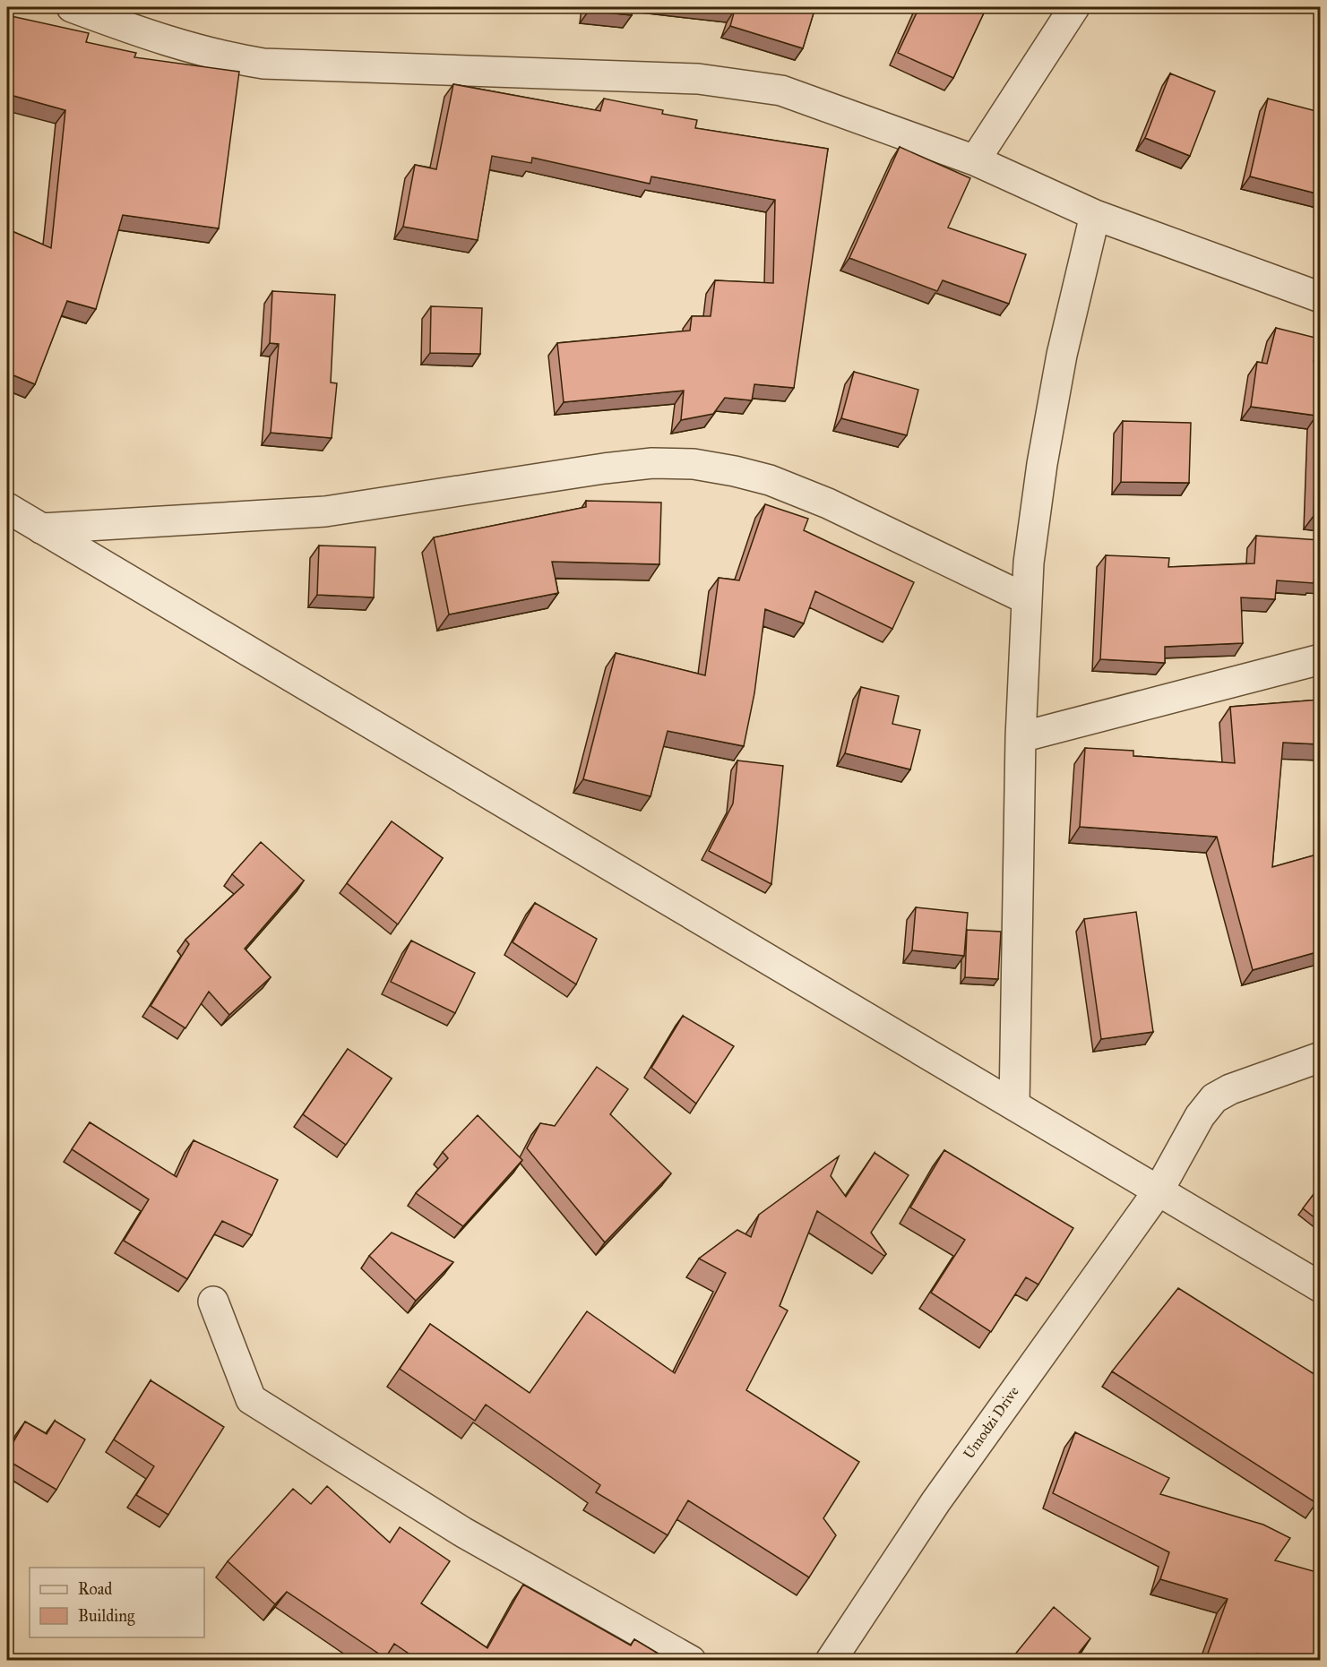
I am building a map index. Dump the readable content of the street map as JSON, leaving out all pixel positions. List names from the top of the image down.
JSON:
{
  "streets": {
    "street": ["Umodzi Drive"]
  },
  "legend": ["Road", "Building"]
}
